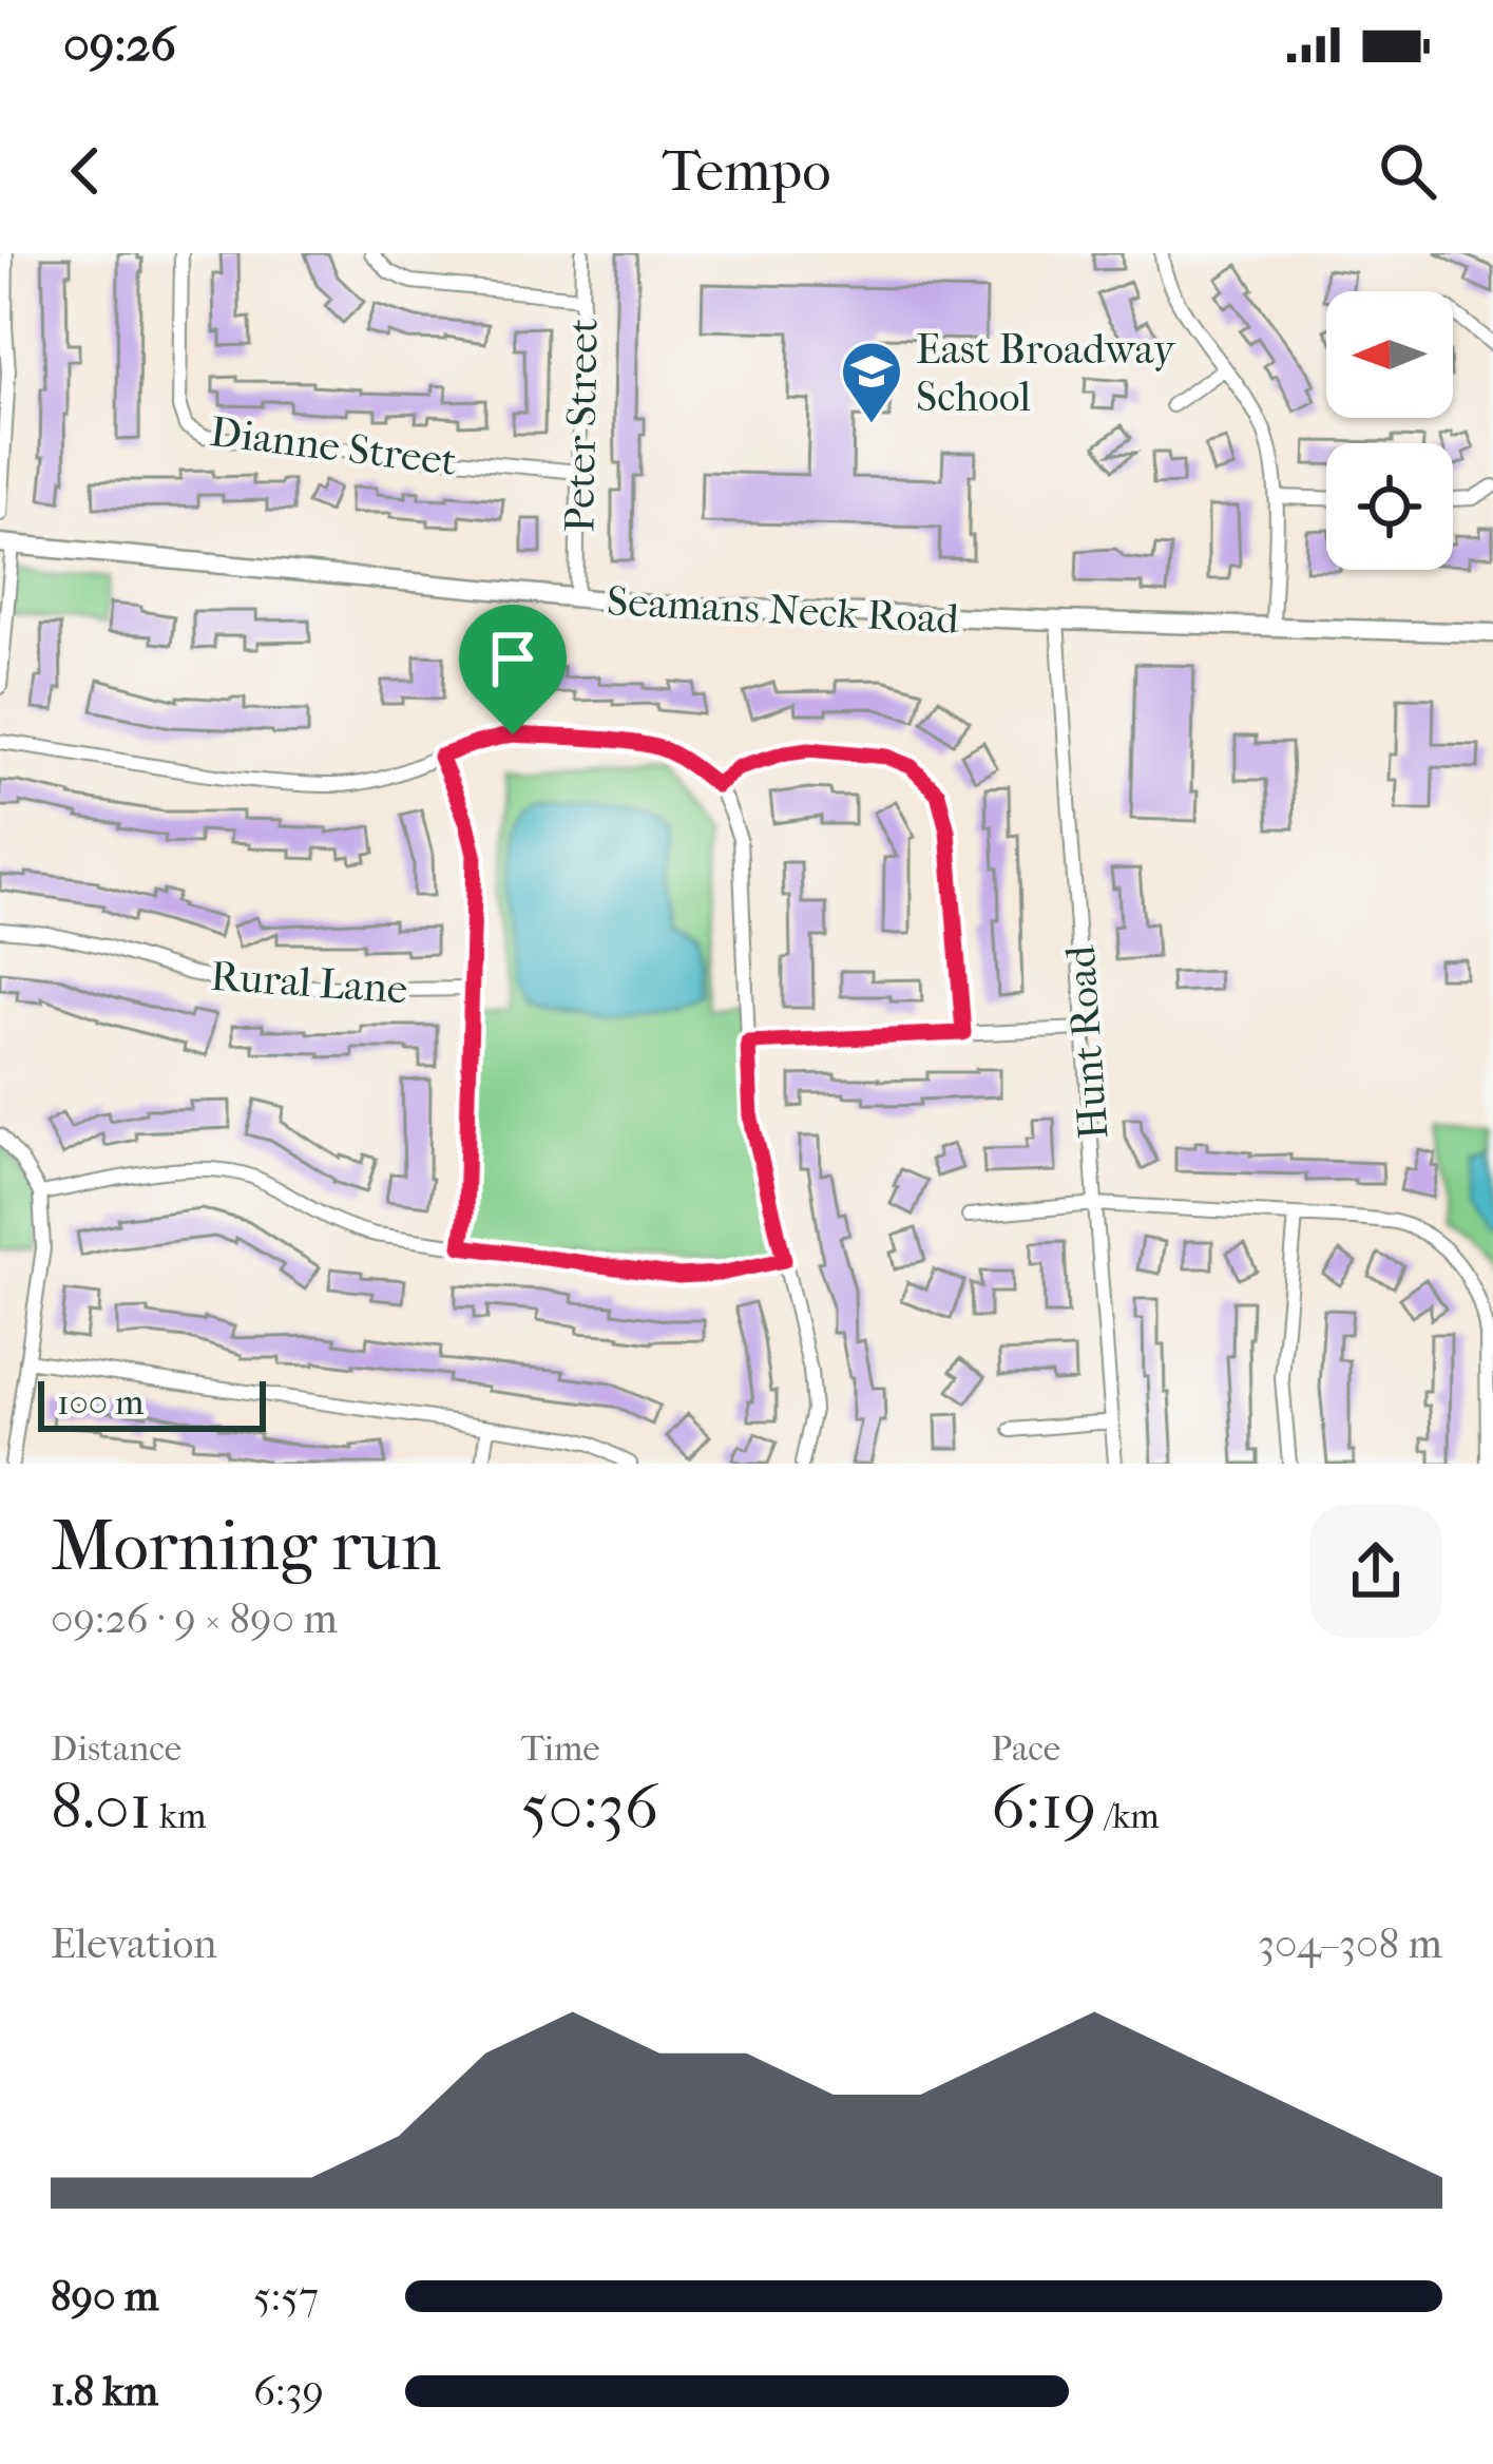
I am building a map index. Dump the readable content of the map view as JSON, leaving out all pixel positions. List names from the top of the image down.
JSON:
{
  "streets": {
    "main road": ["Seamans Neck Road"],
    "street": [
      "Peter Street",
      "Dianne Street",
      "Rural Lane",
      "Hunt Road"
    ]
  },
  "crossings": [
    ["Peter Street", "Dianne Street"],
    ["Peter Street", "Seamans Neck Road"],
    ["Seamans Neck Road", "Hunt Road"]
  ],
  "places": {
    "school or university": ["East Broadway School"]
  },
  "scale_bar": "100 m",
  "north": "left",
  "page": {
    "status": "09:26",
    "header": "Tempo",
    "scale": "100 m",
    "heading": ["Morning run", "09:26 · 9 × 890 m"],
    "stats": [
      ["Distance", "8.01 km"],
      ["Time", "50:36"],
      ["Pace", "6:19 /km"]
    ],
    "chart": ["Elevation", "304–308 m"],
    "list": [
      {
        "name": "890 m",
        "note": "5:57"
      },
      {
        "name": "1.8 km",
        "note": "6:39"
      }
    ]
  }
}
